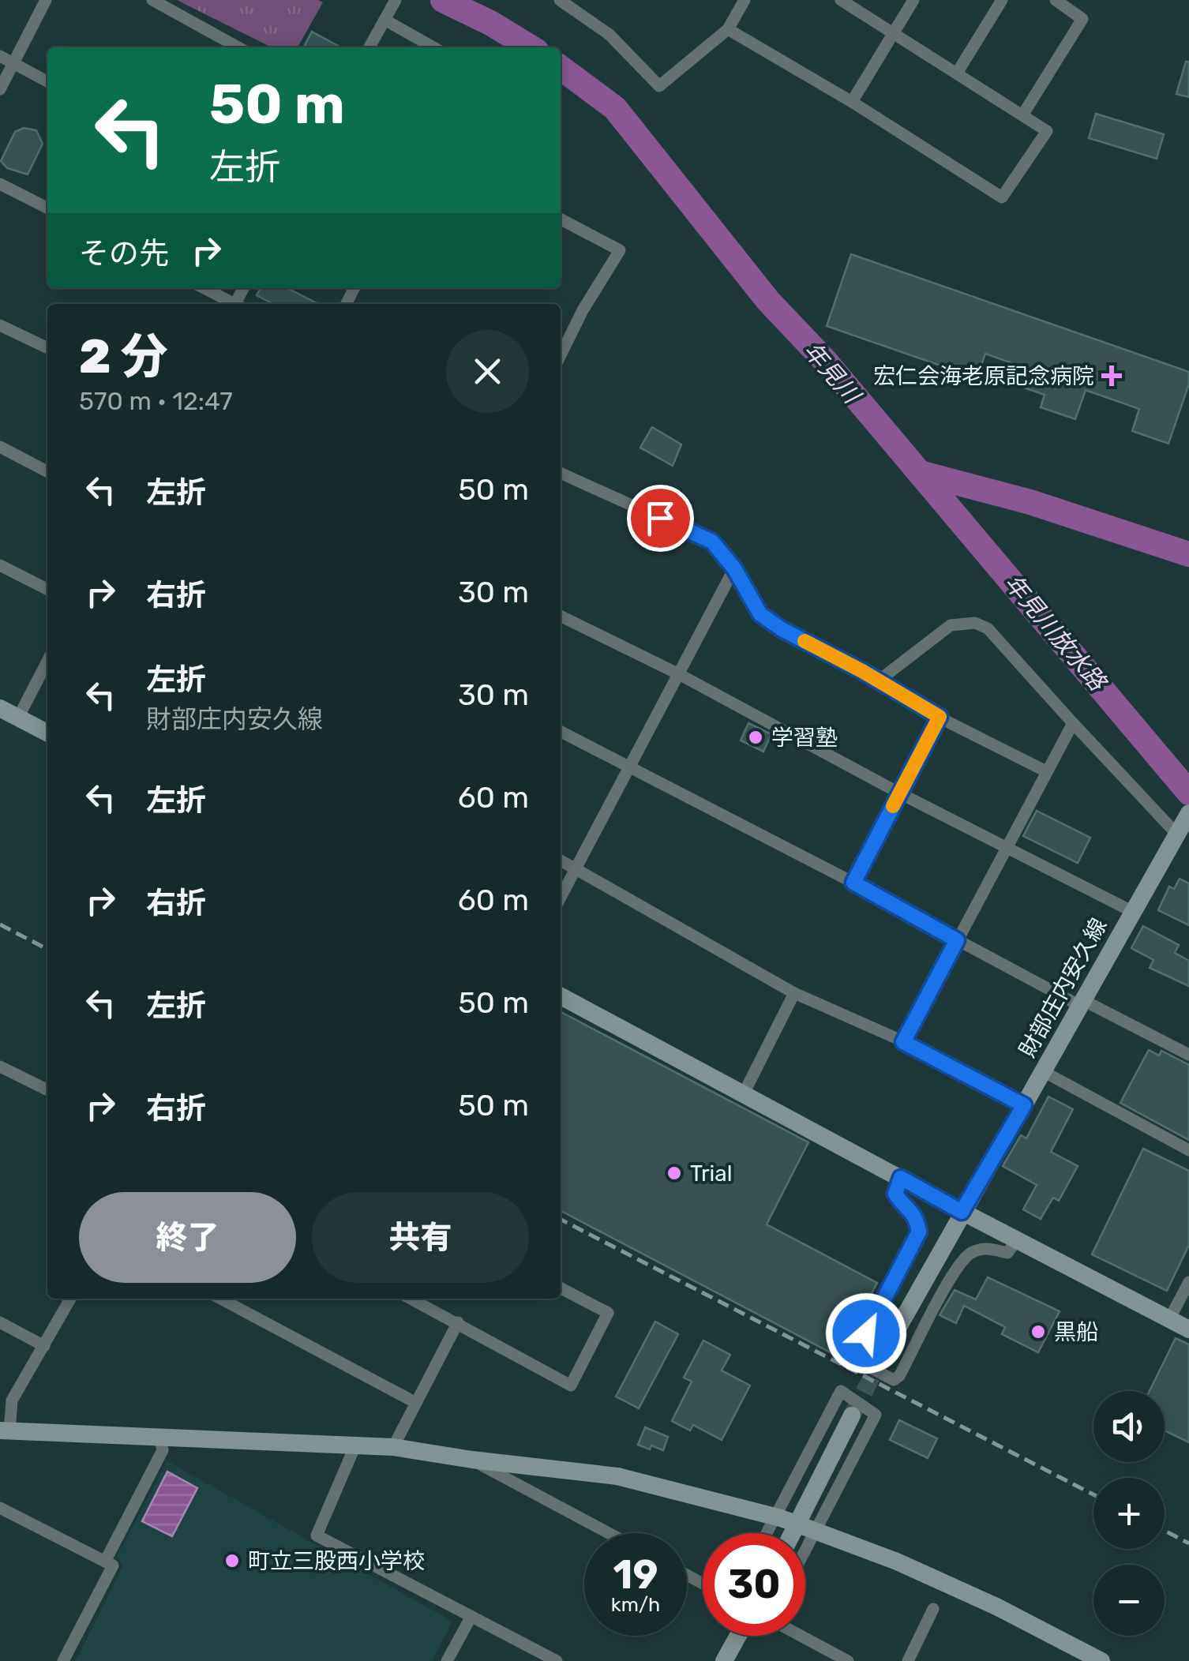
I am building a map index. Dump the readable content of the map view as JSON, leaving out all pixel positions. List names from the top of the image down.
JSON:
{
  "streets": {
    "street": ["財部庄内安久線"]
  },
  "water": ["年見川", "年見川放水路"],
  "places": {
    "health": ["宏仁会海老原記念病院"],
    "other": [
      "学習塾",
      "Trial",
      "黒船",
      "町立三股西小学校"
    ]
  },
  "page": {
    "turn": ["50 m", "左折"],
    "then": "その先",
    "heading": ["2 分", "570 m · 12:47"],
    "list": [
      {
        "name": "左折",
        "value": "50 m"
      },
      {
        "name": "右折",
        "value": "30 m"
      },
      {
        "name": "左折",
        "note": "財部庄内安久線",
        "value": "30 m"
      },
      {
        "name": "左折",
        "value": "60 m"
      },
      {
        "name": "右折",
        "value": "60 m"
      },
      {
        "name": "左折",
        "value": "50 m"
      },
      {
        "name": "右折",
        "value": "50 m"
      }
    ],
    "buttons": ["終了", "共有"],
    "map_buttons": ["+", "−"],
    "speed": "19 km/h",
    "limit": "30"
  }
}
